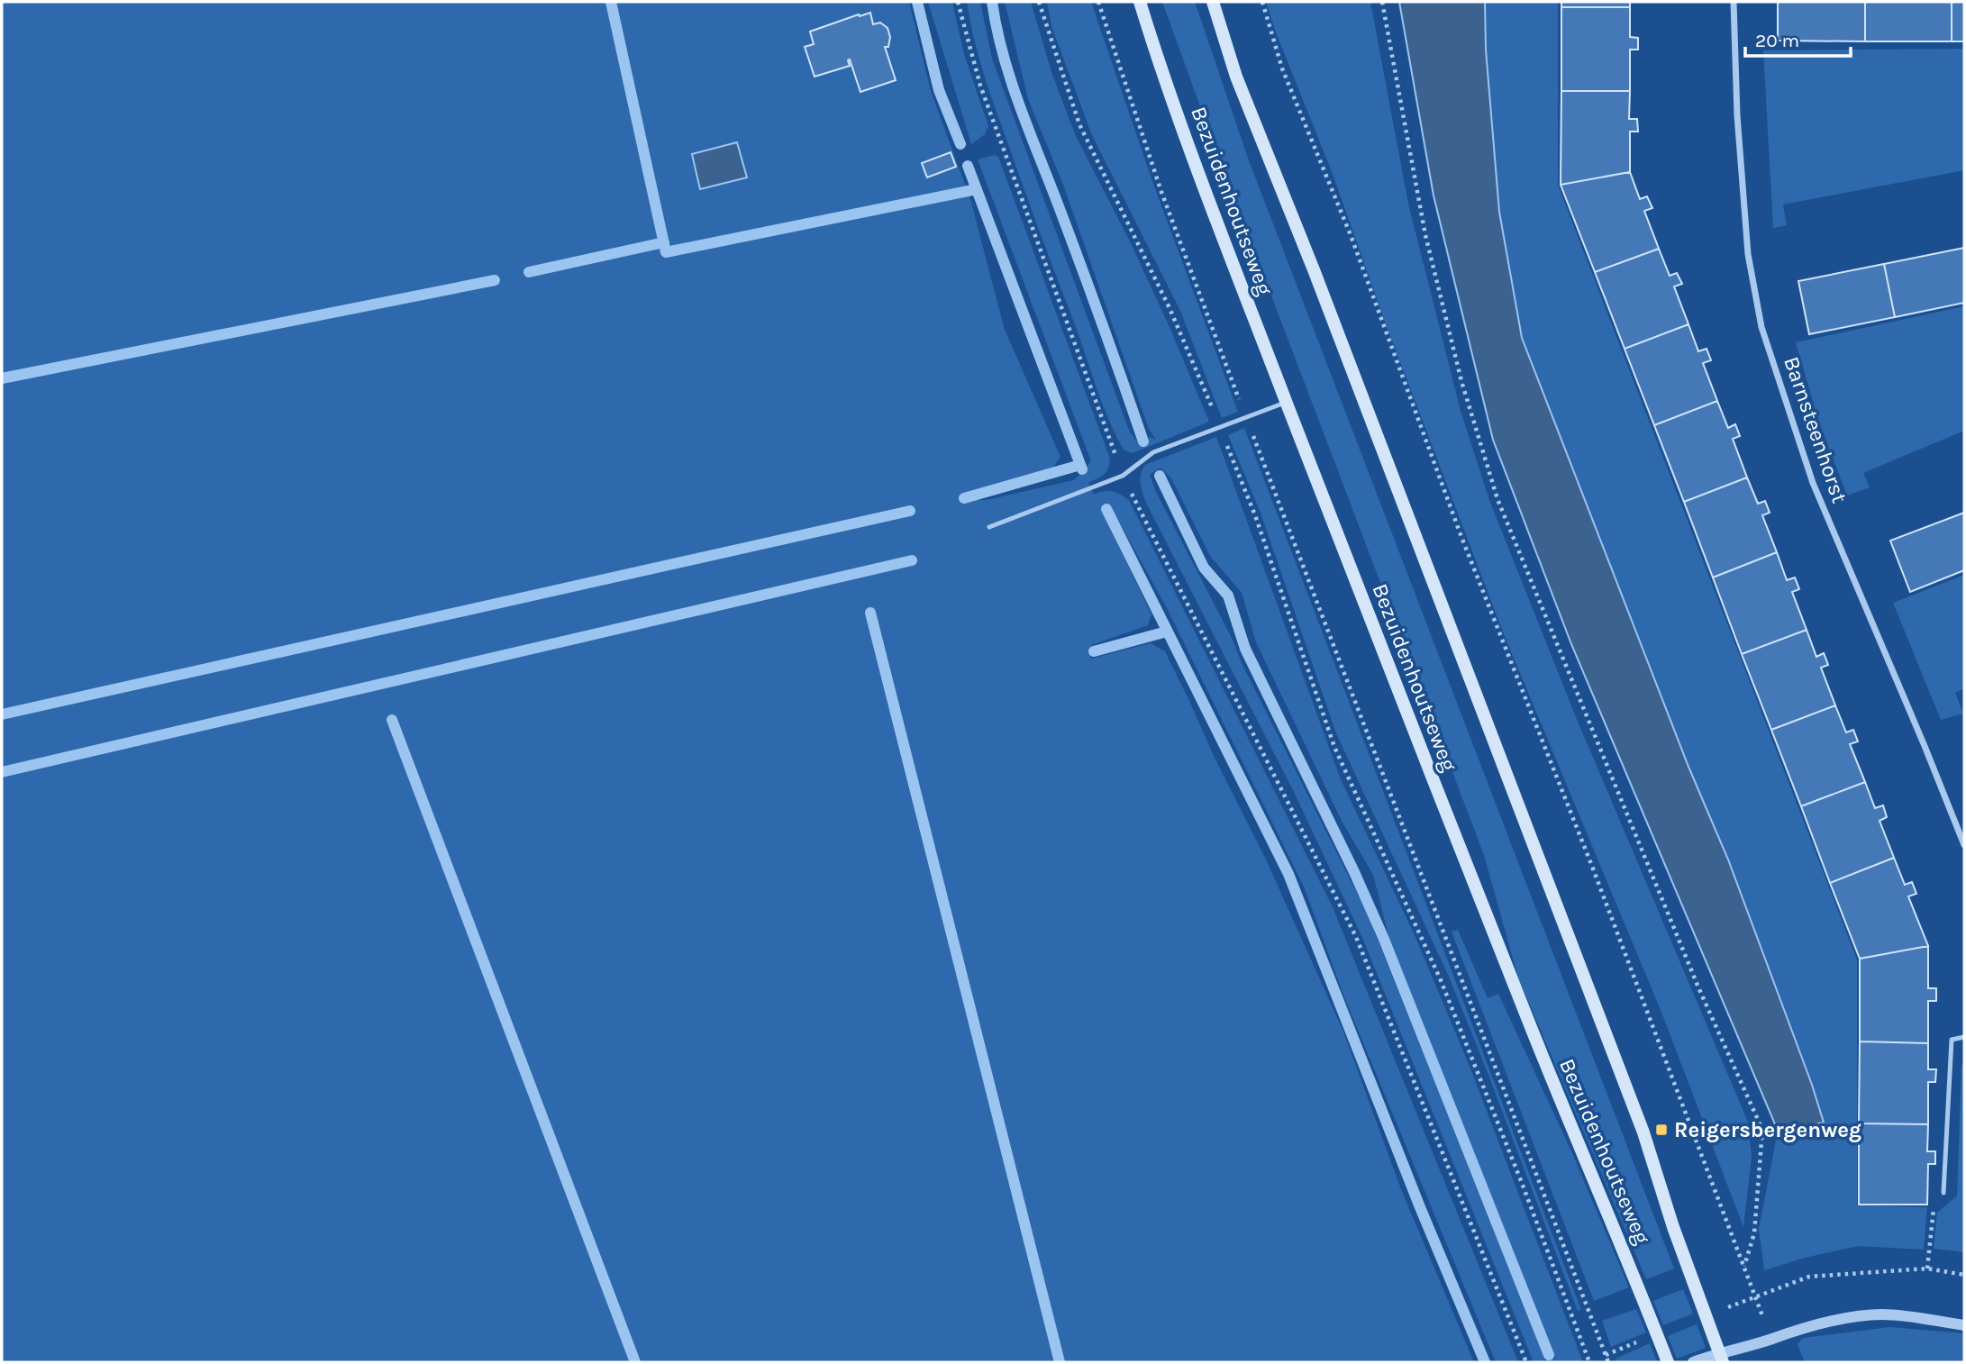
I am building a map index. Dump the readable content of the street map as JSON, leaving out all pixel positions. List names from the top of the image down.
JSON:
{
  "streets": {
    "main road": ["Bezuidenhoutseweg"],
    "street": ["Barnsteenhorst"]
  },
  "places": {
    "transit": ["Reigersbergenweg"]
  },
  "scale_bar": "20 m"
}
